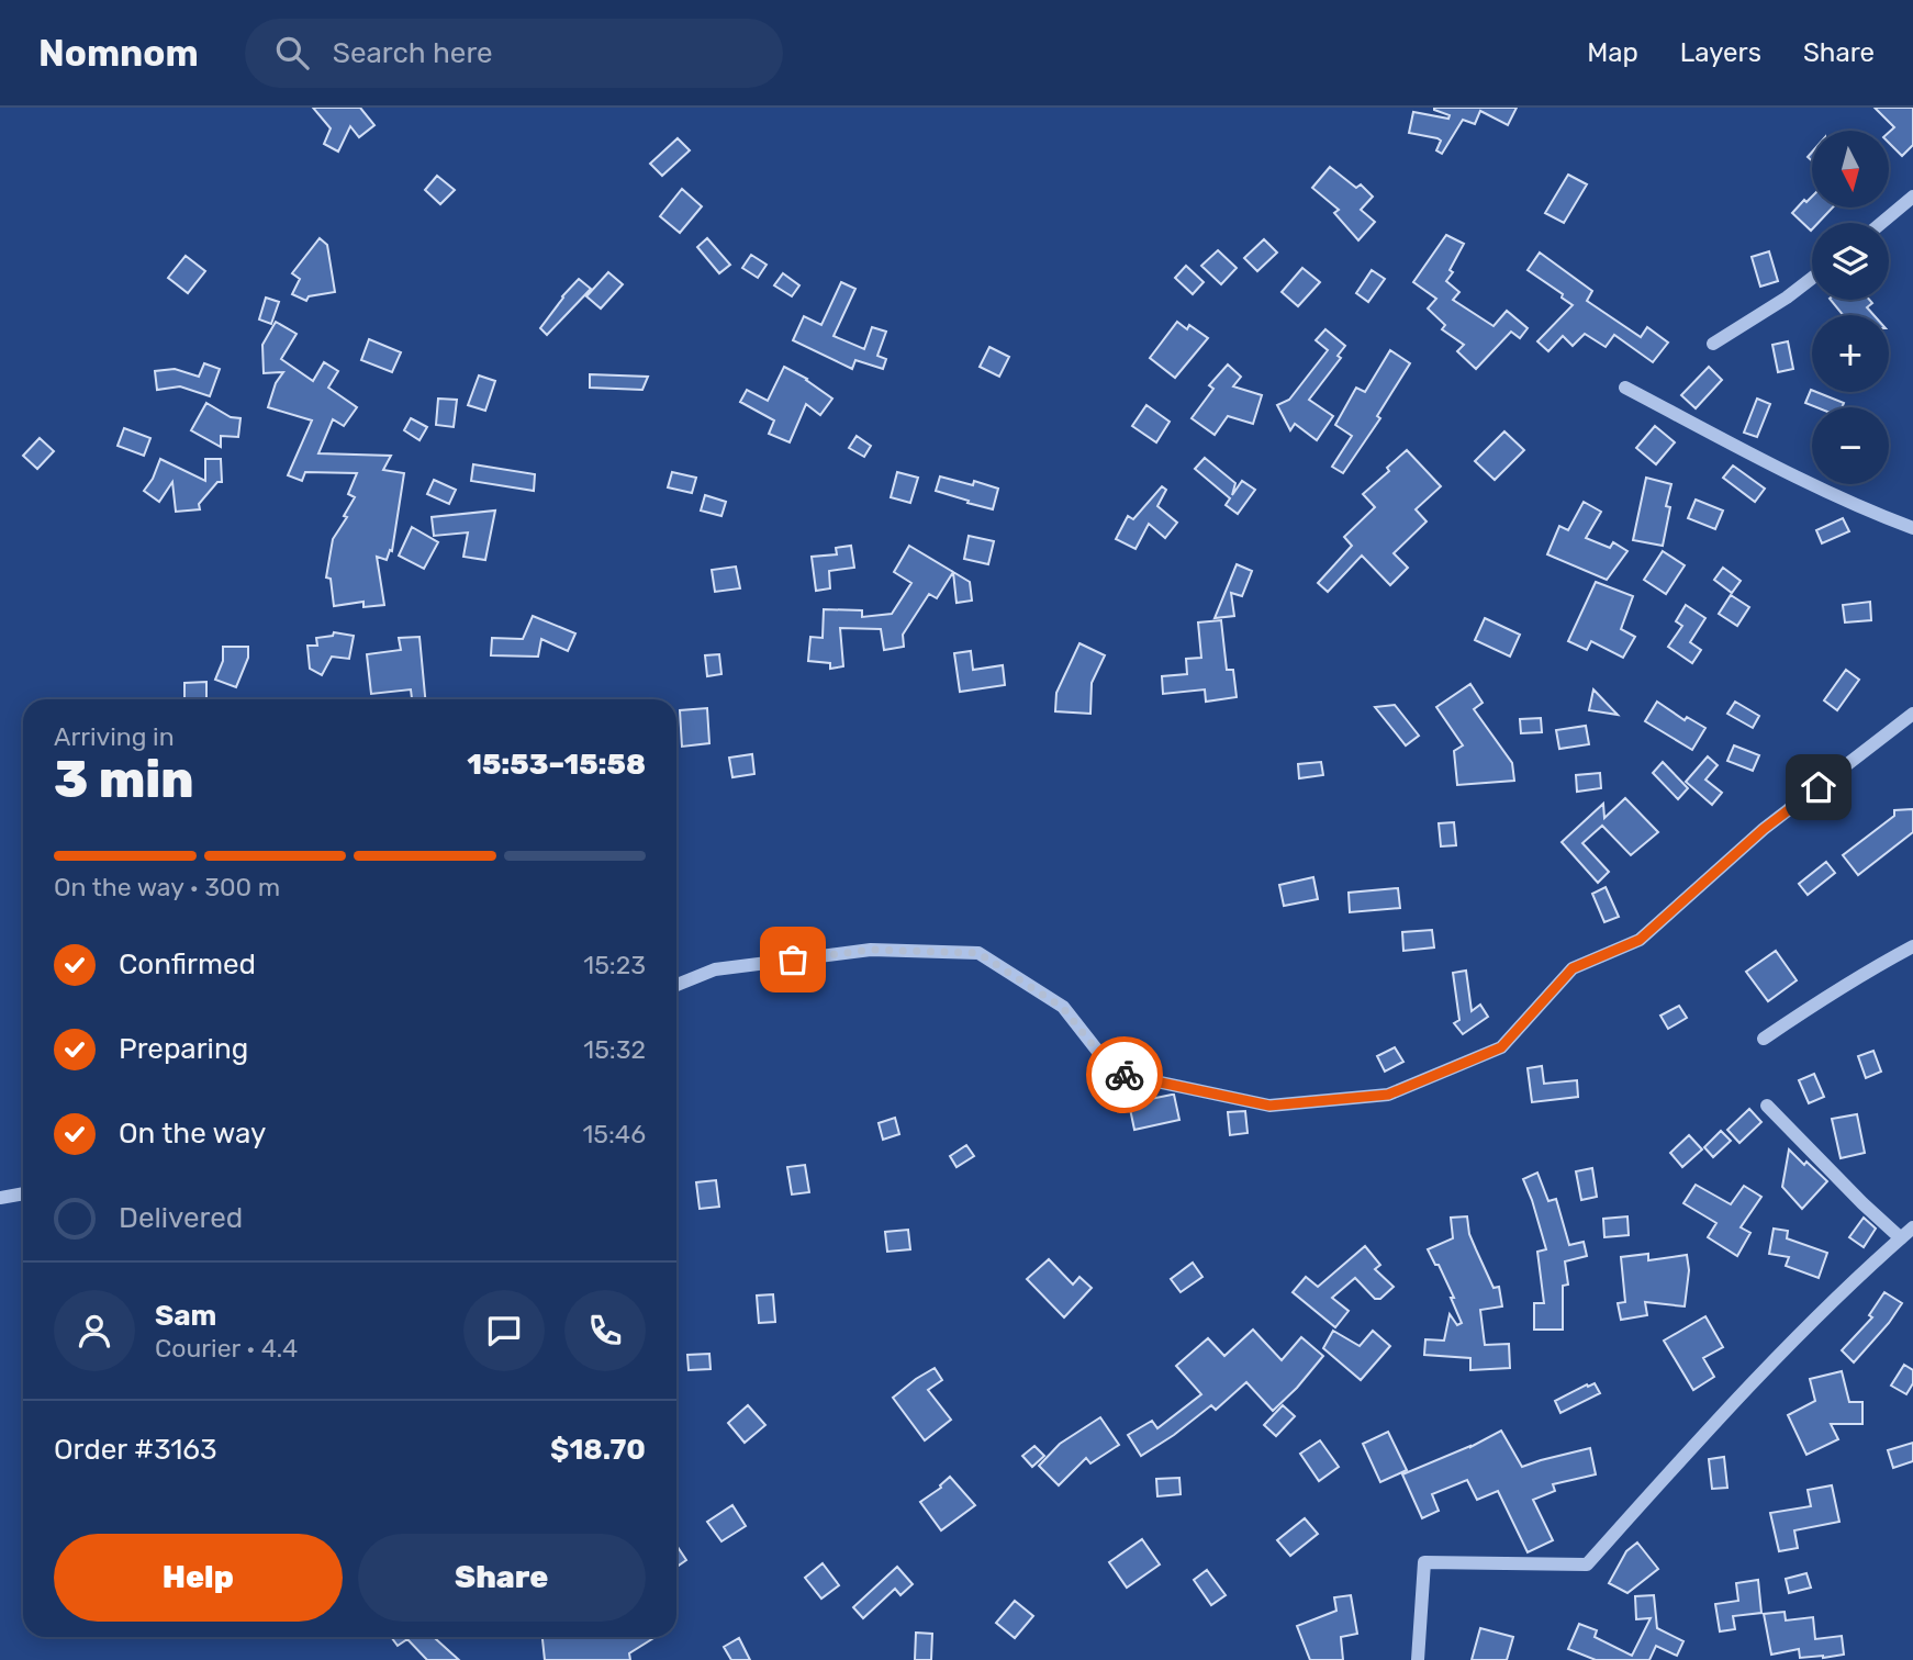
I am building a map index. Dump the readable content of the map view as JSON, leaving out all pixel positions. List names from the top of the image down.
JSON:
{
  "north": "bottom",
  "page": {
    "header": "Nomnom",
    "search": "Search here",
    "nav": ["Map", "Layers", "Share"],
    "map_buttons": ["+", "−"],
    "heading": ["3 min", "Arriving in", "15:53–15:58"],
    "panel": [
      "Sam",
      "Courier · 4.4",
      "Order #3163",
      "$18.70"
    ],
    "bar": "On the way · 300 m",
    "list": [
      ["Confirmed", "15:23"],
      ["Preparing", "15:32"],
      ["On the way", "15:46"],
      "Delivered"
    ],
    "buttons": ["Help", "Share"]
  }
}
